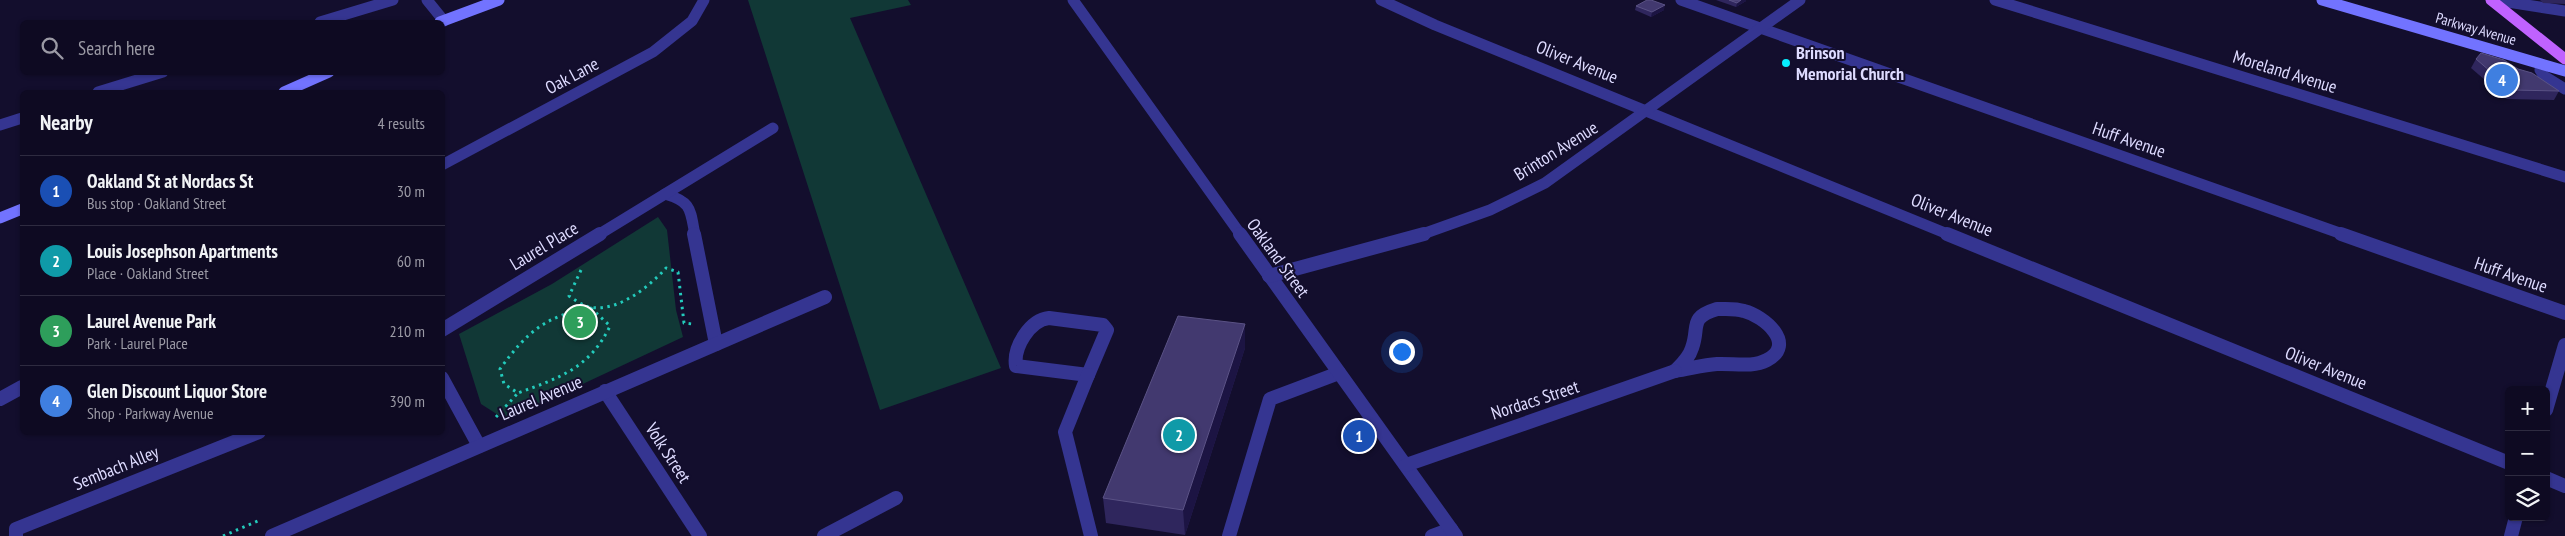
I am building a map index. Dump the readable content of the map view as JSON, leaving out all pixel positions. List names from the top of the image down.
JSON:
{
  "streets": {
    "main road": ["Parkway Avenue"],
    "street": [
      "Oliver Avenue",
      "Moreland Avenue",
      "Oak Lane",
      "Huff Avenue",
      "Brinton Avenue",
      "Laurel Place",
      "Oakland Street",
      "Laurel Avenue",
      "Nordacs Street",
      "Volk Street",
      "Sembach Alley"
    ]
  },
  "crossings": [
    ["Oliver Avenue", "Brinton Avenue"],
    ["Huff Avenue", "Brinton Avenue"],
    ["Brinton Avenue", "Oakland Street"],
    ["Oakland Street", "Nordacs Street"],
    ["Laurel Avenue", "Volk Street"]
  ],
  "places": ["Brinson Memorial Church"],
  "page": {
    "search": "Search here",
    "pins": [
      "4",
      "3",
      "2",
      "1"
    ],
    "heading": ["Nearby", "4 results"],
    "list": [
      {
        "mark": "1",
        "name": "Oakland St at Nordacs St",
        "note": "Bus stop · Oakland Street",
        "value": "30 m"
      },
      {
        "mark": "2",
        "name": "Louis Josephson Apartments",
        "note": "Place · Oakland Street",
        "value": "60 m"
      },
      {
        "mark": "3",
        "name": "Laurel Avenue Park",
        "note": "Park · Laurel Place",
        "value": "210 m"
      },
      {
        "mark": "4",
        "name": "Glen Discount Liquor Store",
        "note": "Shop · Parkway Avenue",
        "value": "390 m"
      }
    ],
    "map_buttons": ["+", "−"]
  }
}
